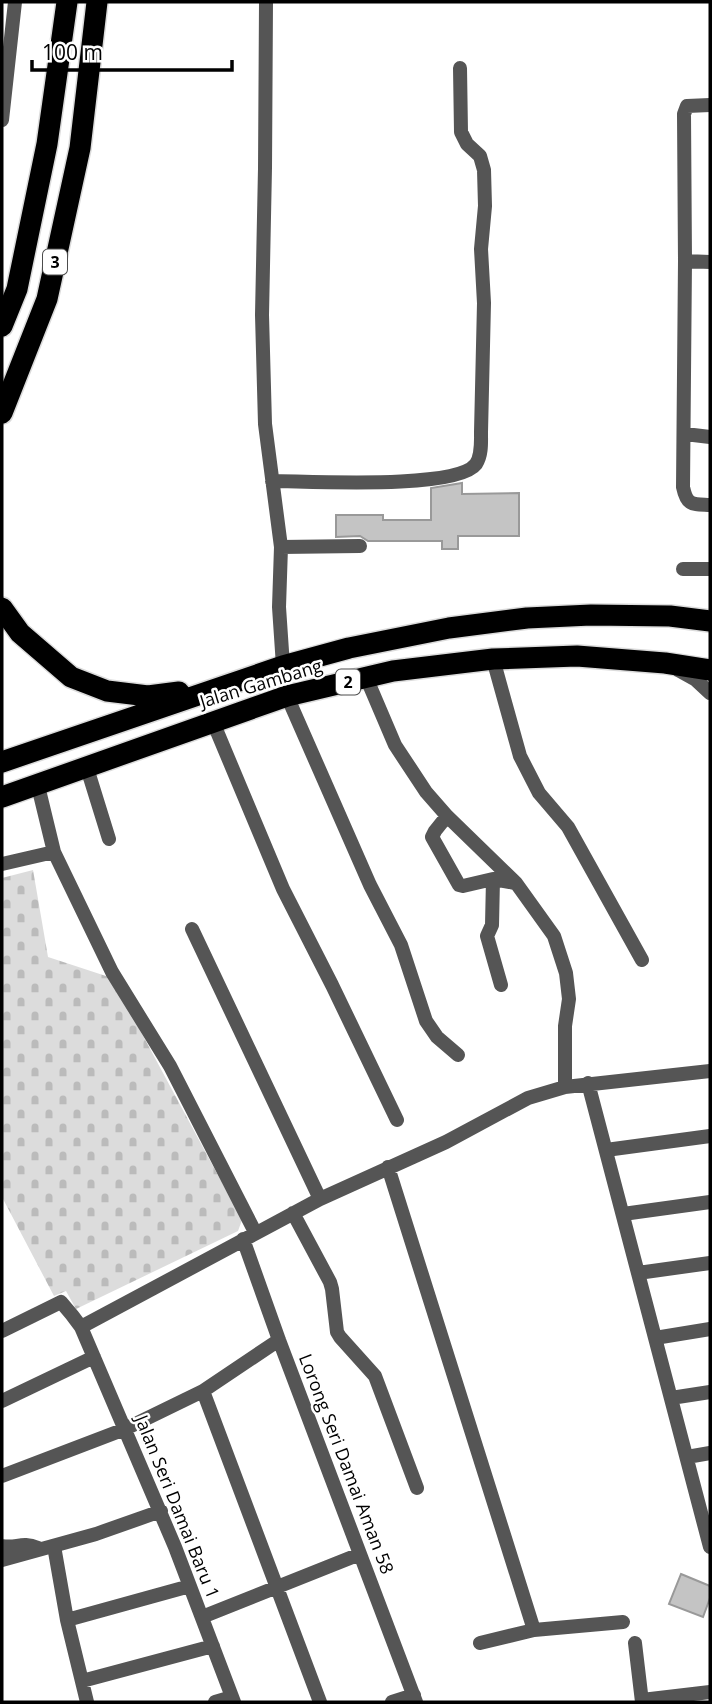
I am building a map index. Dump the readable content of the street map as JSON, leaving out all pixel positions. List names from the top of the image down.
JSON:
{
  "streets": {
    "highway": ["3", "2", "Jalan Gambang"],
    "street": ["Lorong Seri Damai Aman 58", "Jalan Seri Damai Baru 1"]
  },
  "crossings": [
    ["Jalan Gambang", "Lorong Seri Damai Aman 58"]
  ],
  "scale_bar": "100 m"
}
